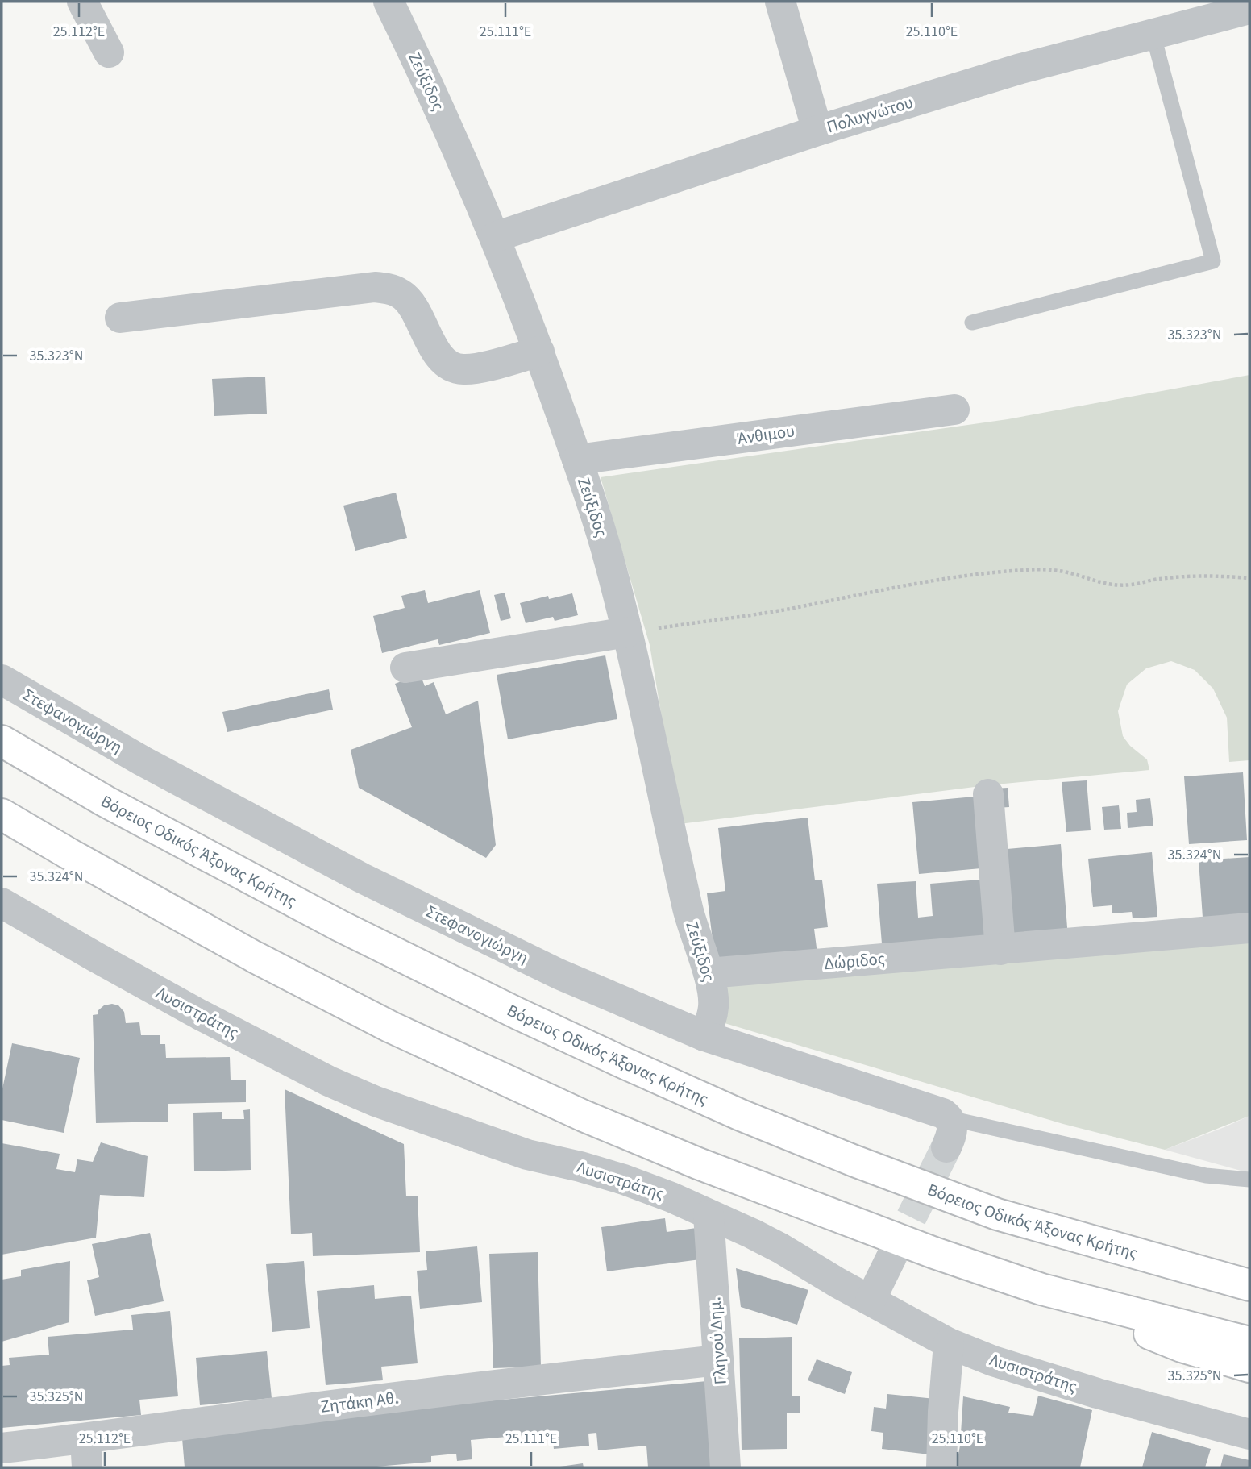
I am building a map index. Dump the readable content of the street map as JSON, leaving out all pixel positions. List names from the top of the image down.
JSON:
{
  "streets": {
    "highway": ["Βόρειος Οδικός Άξονας Κρήτης"],
    "street": [
      "Ζεύξιδος",
      "Πολυγνώτου",
      "Άνθιμου",
      "Στεφανογιώργη",
      "Δώριδος",
      "Λυσιστράτης",
      "Γληνού Δημ.",
      "Ζητάκη Αθ."
    ]
  },
  "crossings": [
    ["Ζεύξιδος", "Πολυγνώτου"],
    ["Ζεύξιδος", "Άνθιμου"],
    ["Ζεύξιδος", "Στεφανογιώργη"],
    ["Ζεύξιδος", "Δώριδος"],
    ["Λυσιστράτης", "Γληνού Δημ."],
    ["Γληνού Δημ.", "Ζητάκη Αθ."]
  ],
  "coordinates": [
    "25.112°E",
    "25.111°E",
    "25.110°E",
    "35.323°N",
    "35.324°N",
    "35.325°N"
  ]
}
